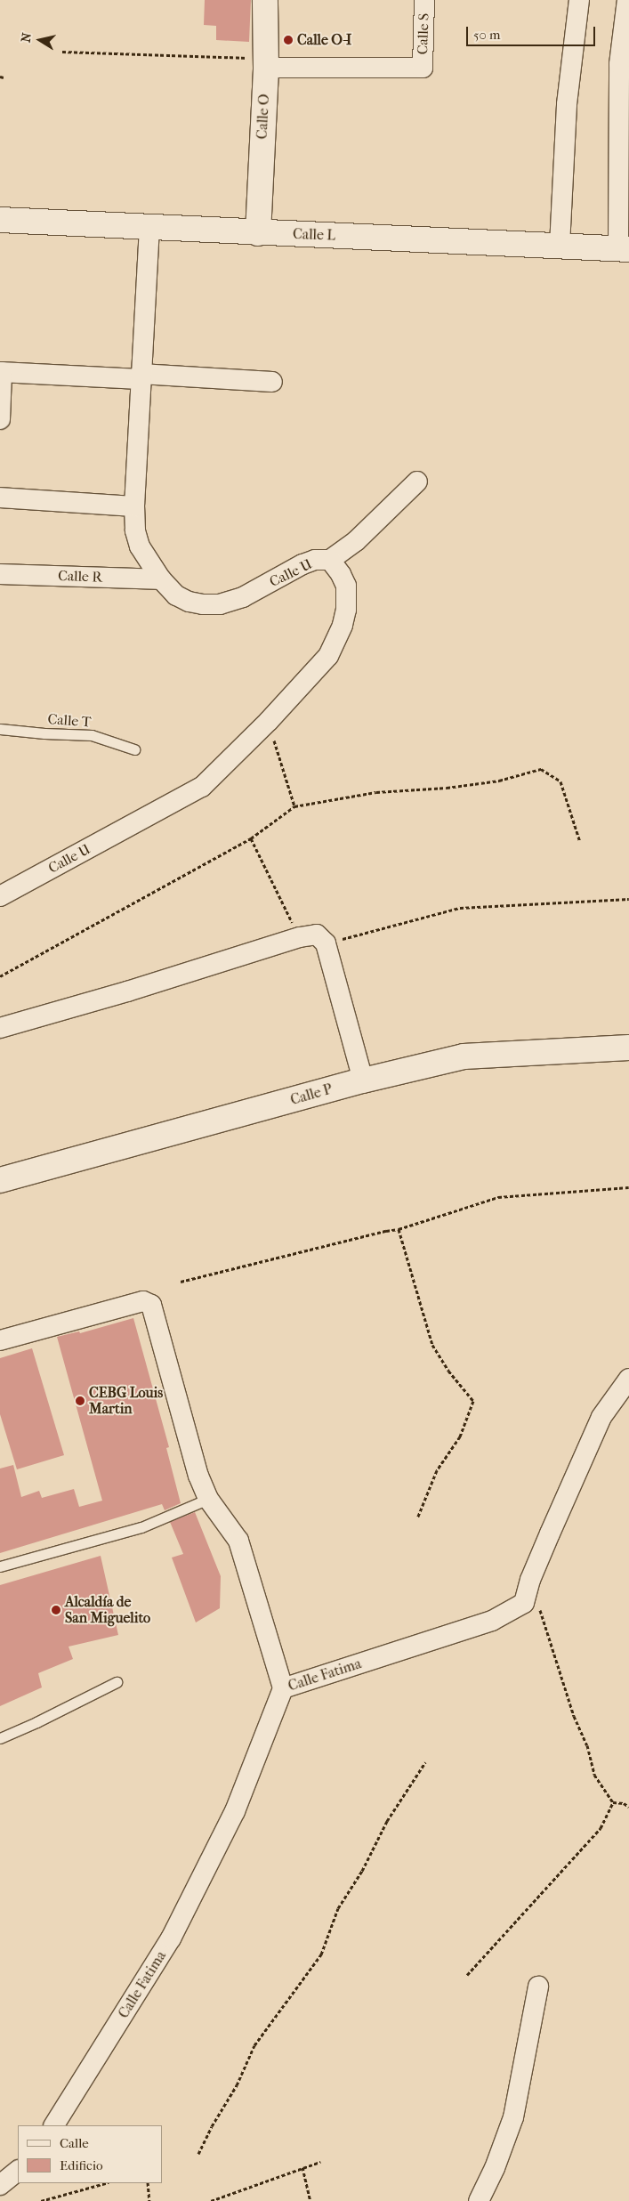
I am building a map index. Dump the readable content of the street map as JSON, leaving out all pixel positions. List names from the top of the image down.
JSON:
{
  "streets": {
    "street": [
      "Calle S",
      "Calle O",
      "Calle L",
      "Calle U",
      "Calle R",
      "Calle P",
      "Calle Fatima"
    ],
    "lane": ["Calle T"]
  },
  "crossings": [
    ["Calle S", "Calle O"],
    ["Calle O", "Calle L"],
    ["Calle L", "Calle U"],
    ["Calle U", "Calle R"]
  ],
  "places": ["Calle O-I", "CEBG Louis Martin", "Alcaldía de San Miguelito"],
  "legend": ["Calle", "Edificio"],
  "scale_bar": "50 m",
  "north": "left"
}
